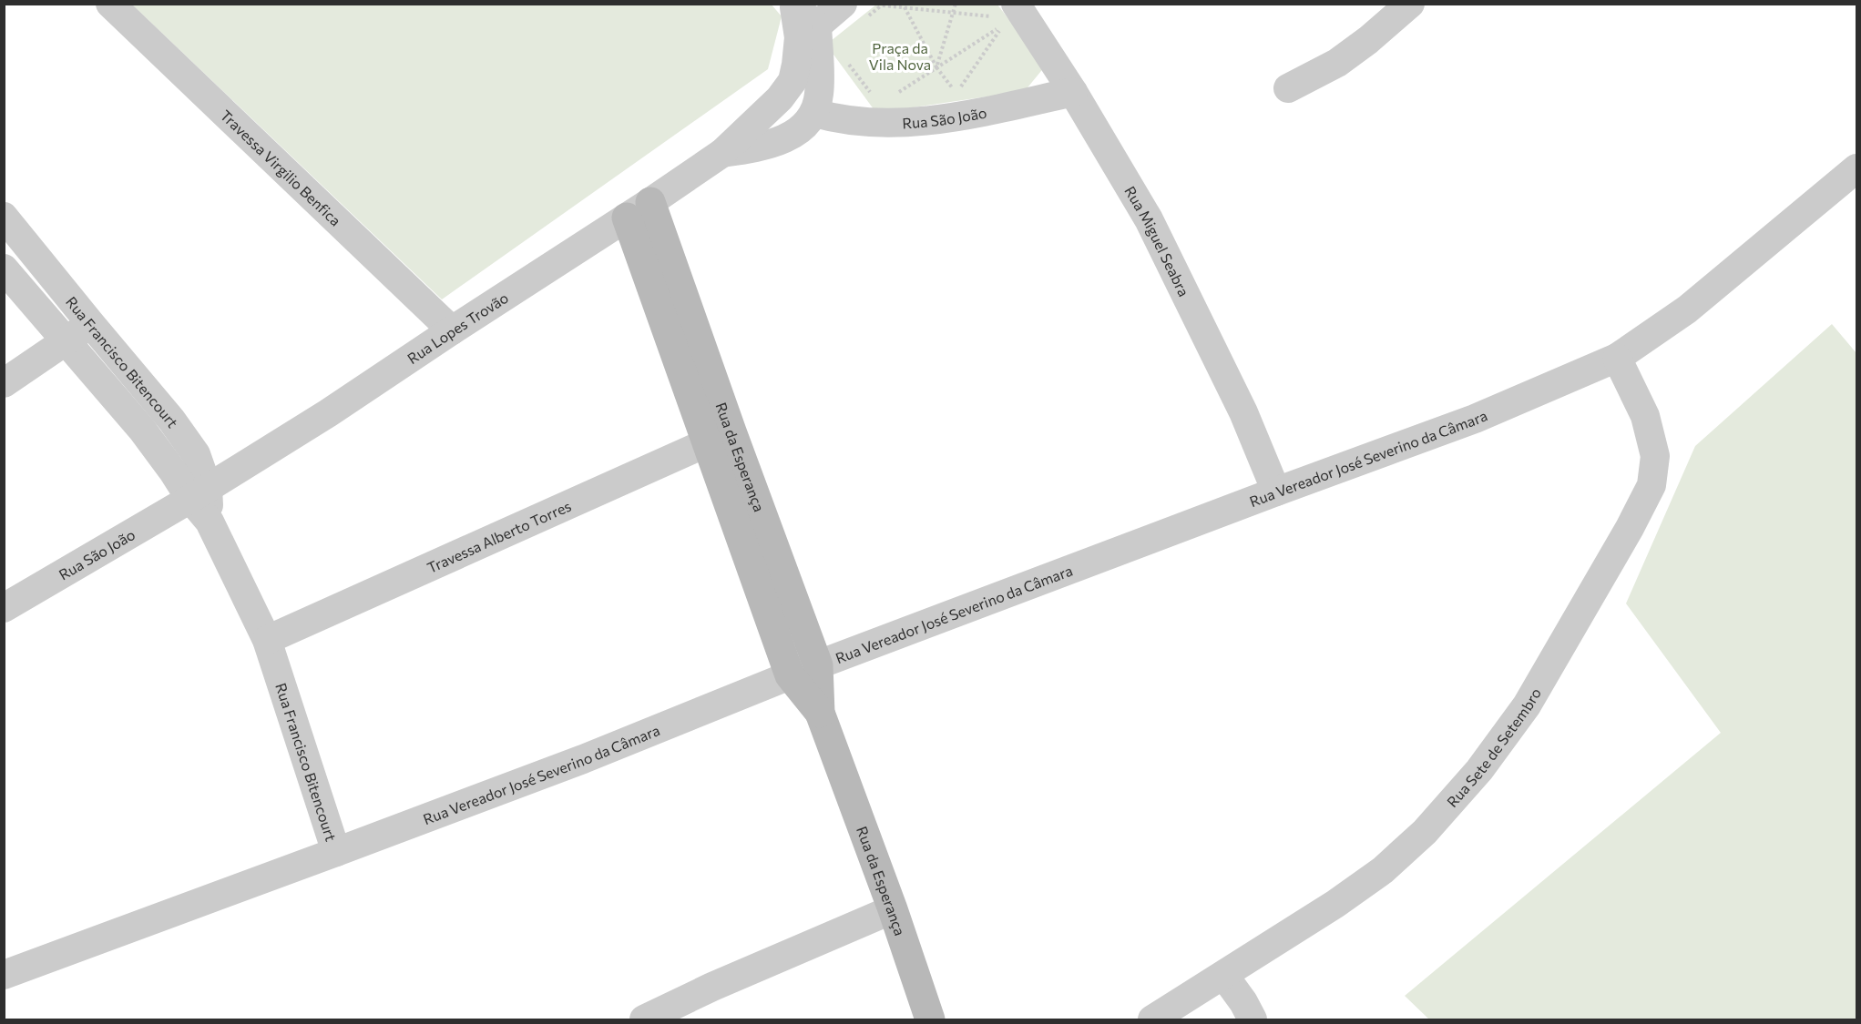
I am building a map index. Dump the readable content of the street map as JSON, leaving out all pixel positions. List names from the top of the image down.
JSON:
{
  "streets": {
    "street": [
      "Rua São João",
      "Travessa Virgilio Benfica",
      "Rua Miguel Seabra",
      "Rua Lopes Trovão",
      "Rua Francisco Bitencourt",
      "Rua da Esperança",
      "Rua Vereador José Severino da Câmara",
      "Travessa Alberto Torres",
      "Rua Sete de Setembro"
    ]
  },
  "crossings": [
    ["Rua São João", "Rua Miguel Seabra"],
    ["Rua São João", "Rua Lopes Trovão"],
    ["Rua São João", "Rua Francisco Bitencourt"],
    ["Travessa Virgilio Benfica", "Rua Lopes Trovão"],
    ["Rua Miguel Seabra", "Rua Vereador José Severino da Câmara"],
    ["Rua Lopes Trovão", "Rua Francisco Bitencourt"],
    ["Rua Lopes Trovão", "Rua da Esperança"],
    ["Rua Francisco Bitencourt", "Rua Vereador José Severino da Câmara"],
    ["Rua Francisco Bitencourt", "Travessa Alberto Torres"],
    ["Rua da Esperança", "Rua Vereador José Severino da Câmara"],
    ["Rua da Esperança", "Travessa Alberto Torres"],
    ["Rua Vereador José Severino da Câmara", "Rua Sete de Setembro"]
  ],
  "parks": ["Praça da Vila Nova"]
}
